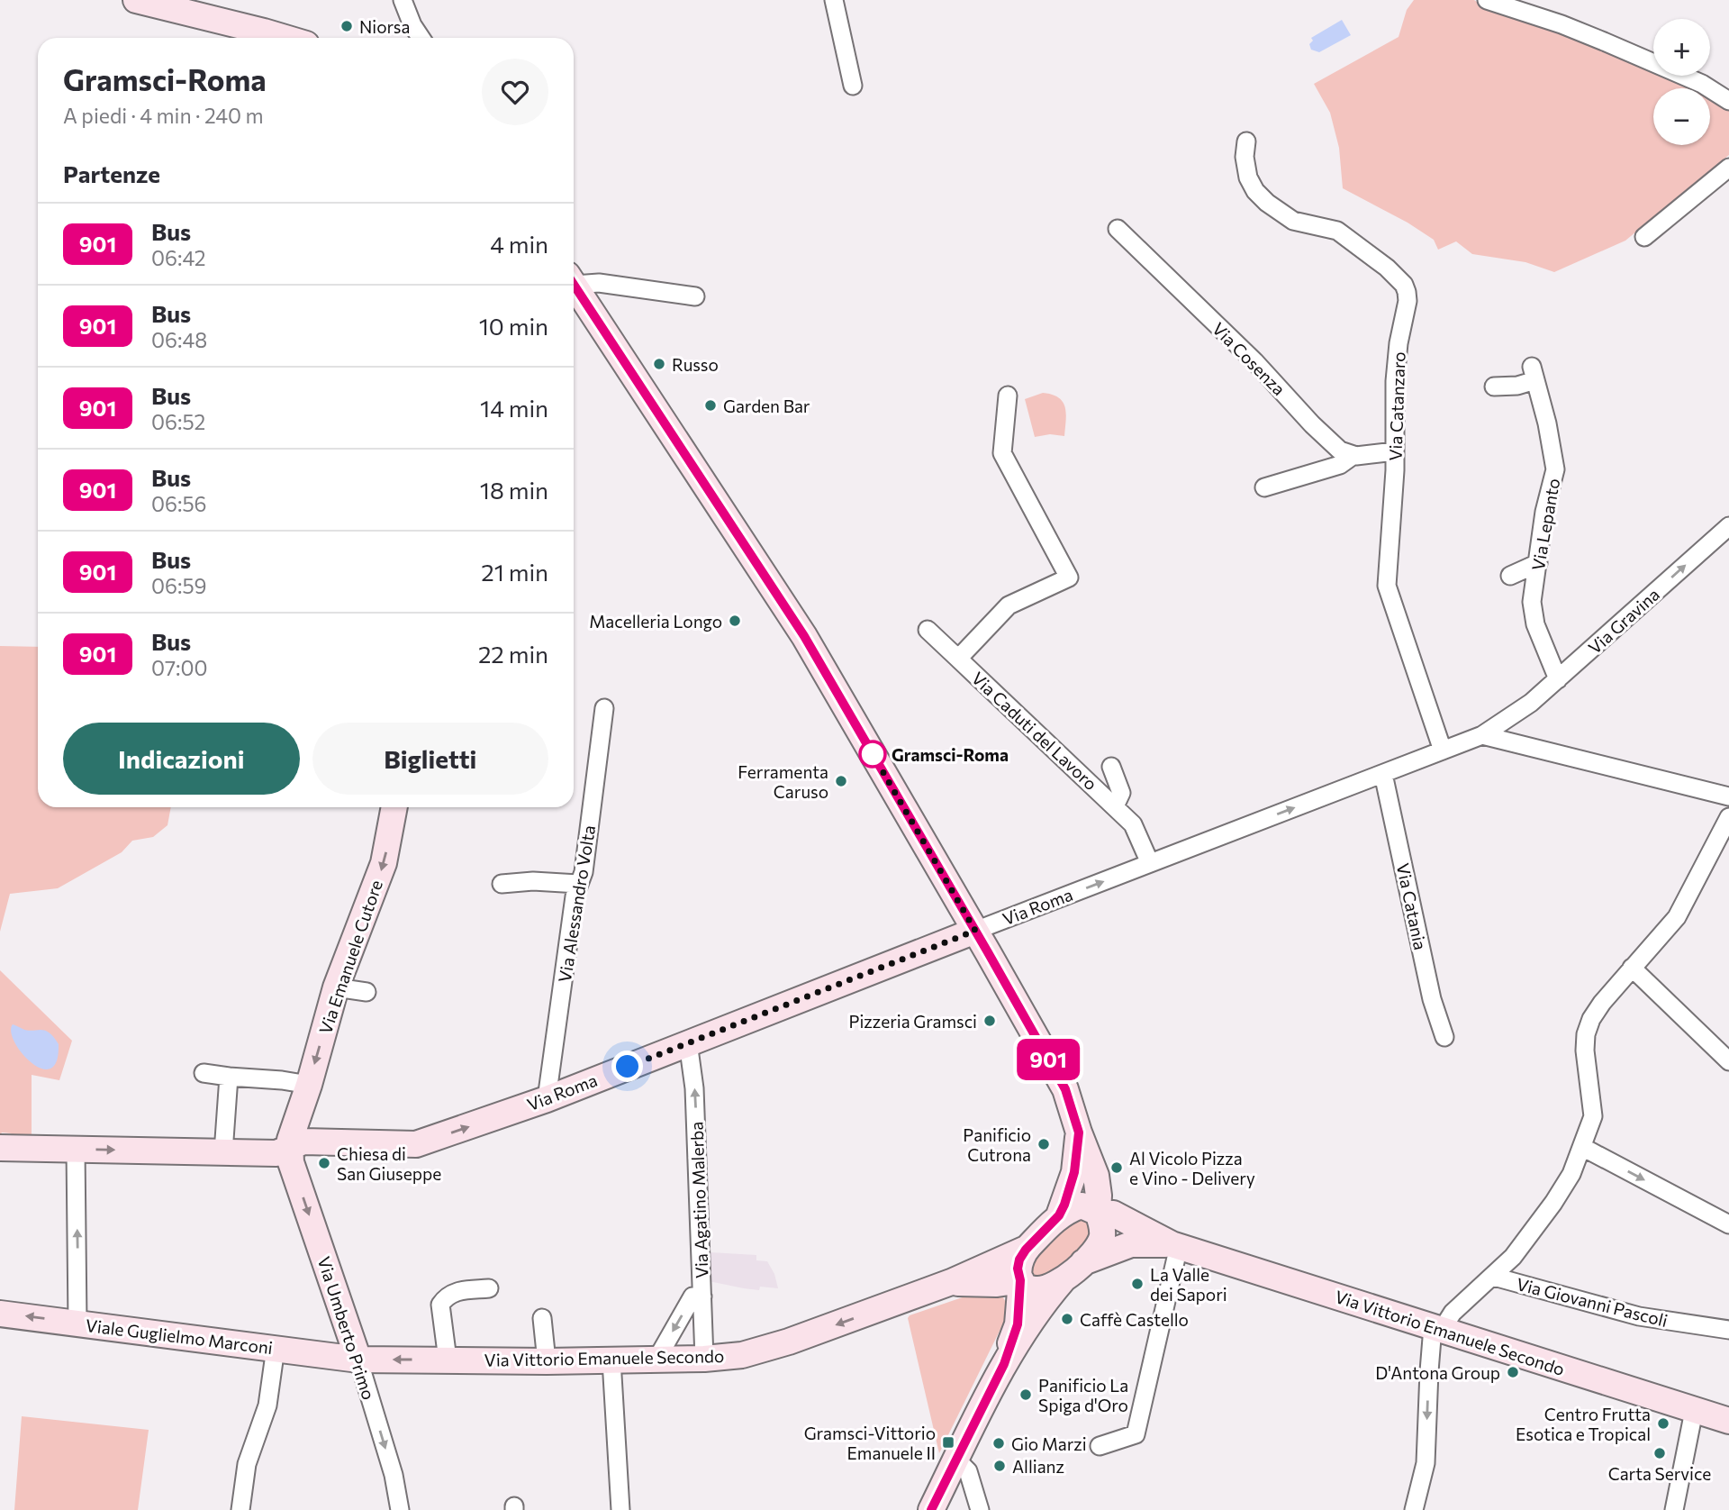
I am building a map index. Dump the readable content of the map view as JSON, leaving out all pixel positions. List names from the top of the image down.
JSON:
{
  "streets": {
    "main road": [
      "Via Roma",
      "Via Emanuele Cutore",
      "Via Umberto Primo",
      "Via Vittorio Emanuele Secondo",
      "Viale Guglielmo Marconi"
    ],
    "street": [
      "Via Cosenza",
      "Via Catanzaro",
      "Via Lepanto",
      "Via Gravina",
      "Via Caduti del Lavoro",
      "Via Alessandro Volta",
      "Via Catania",
      "Via Agatino Malerba",
      "Via Giovanni Pascoli"
    ]
  },
  "crossings": [
    ["Via Catanzaro", "Via Roma"],
    ["Via Lepanto", "Via Gravina"],
    ["Via Gravina", "Via Roma"],
    ["Via Caduti del Lavoro", "Via Roma"],
    ["Via Alessandro Volta", "Via Roma"],
    ["Via Roma", "Via Catania"],
    ["Via Roma", "Via Emanuele Cutore"],
    ["Via Roma", "Via Agatino Malerba"],
    ["Via Roma", "Via Umberto Primo"],
    ["Via Emanuele Cutore", "Via Umberto Primo"],
    ["Via Agatino Malerba", "Via Vittorio Emanuele Secondo"],
    ["Via Umberto Primo", "Via Vittorio Emanuele Secondo"],
    ["Via Umberto Primo", "Viale Guglielmo Marconi"],
    ["Via Vittorio Emanuele Secondo", "Viale Guglielmo Marconi"]
  ],
  "one_way": [
    "Via Gravina",
    "Via Roma",
    "Via Emanuele Cutore",
    "Via Agatino Malerba",
    "Via Umberto Primo"
  ],
  "places": {
    "other": [
      "Niorsa",
      "Russo",
      "Garden Bar",
      "Macelleria Longo",
      "Gramsci-Roma",
      "Ferramenta Caruso",
      "Pizzeria Gramsci",
      "Panificio Cutrona",
      "Chiesa di San Giuseppe",
      "Al Vicolo Pizza e Vino - Delivery",
      "La Valle dei Sapori",
      "Caffè Castello",
      "D'Antona Group",
      "Panificio La Spiga d'Oro",
      "Centro Frutta Esotica e Tropical",
      "Gio Marzi",
      "Carta Service",
      "Allianz"
    ],
    "transit": ["Gramsci-Vittorio Emanuele II"]
  },
  "lines": ["bus line 901"],
  "page": {
    "on_map": "901",
    "map_buttons": ["+", "−"],
    "heading": [
      ["Gramsci-Roma", "A piedi · 4 min · 240 m"],
      "Partenze"
    ],
    "list": [
      {
        "mark": "901",
        "name": "Bus",
        "note": "06:42",
        "value": "4 min"
      },
      {
        "mark": "901",
        "name": "Bus",
        "note": "06:48",
        "value": "10 min"
      },
      {
        "mark": "901",
        "name": "Bus",
        "note": "06:52",
        "value": "14 min"
      },
      {
        "mark": "901",
        "name": "Bus",
        "note": "06:56",
        "value": "18 min"
      },
      {
        "mark": "901",
        "name": "Bus",
        "note": "06:59",
        "value": "21 min"
      },
      {
        "mark": "901",
        "name": "Bus",
        "note": "07:00",
        "value": "22 min"
      }
    ],
    "buttons": ["Indicazioni", "Biglietti"]
  }
}
